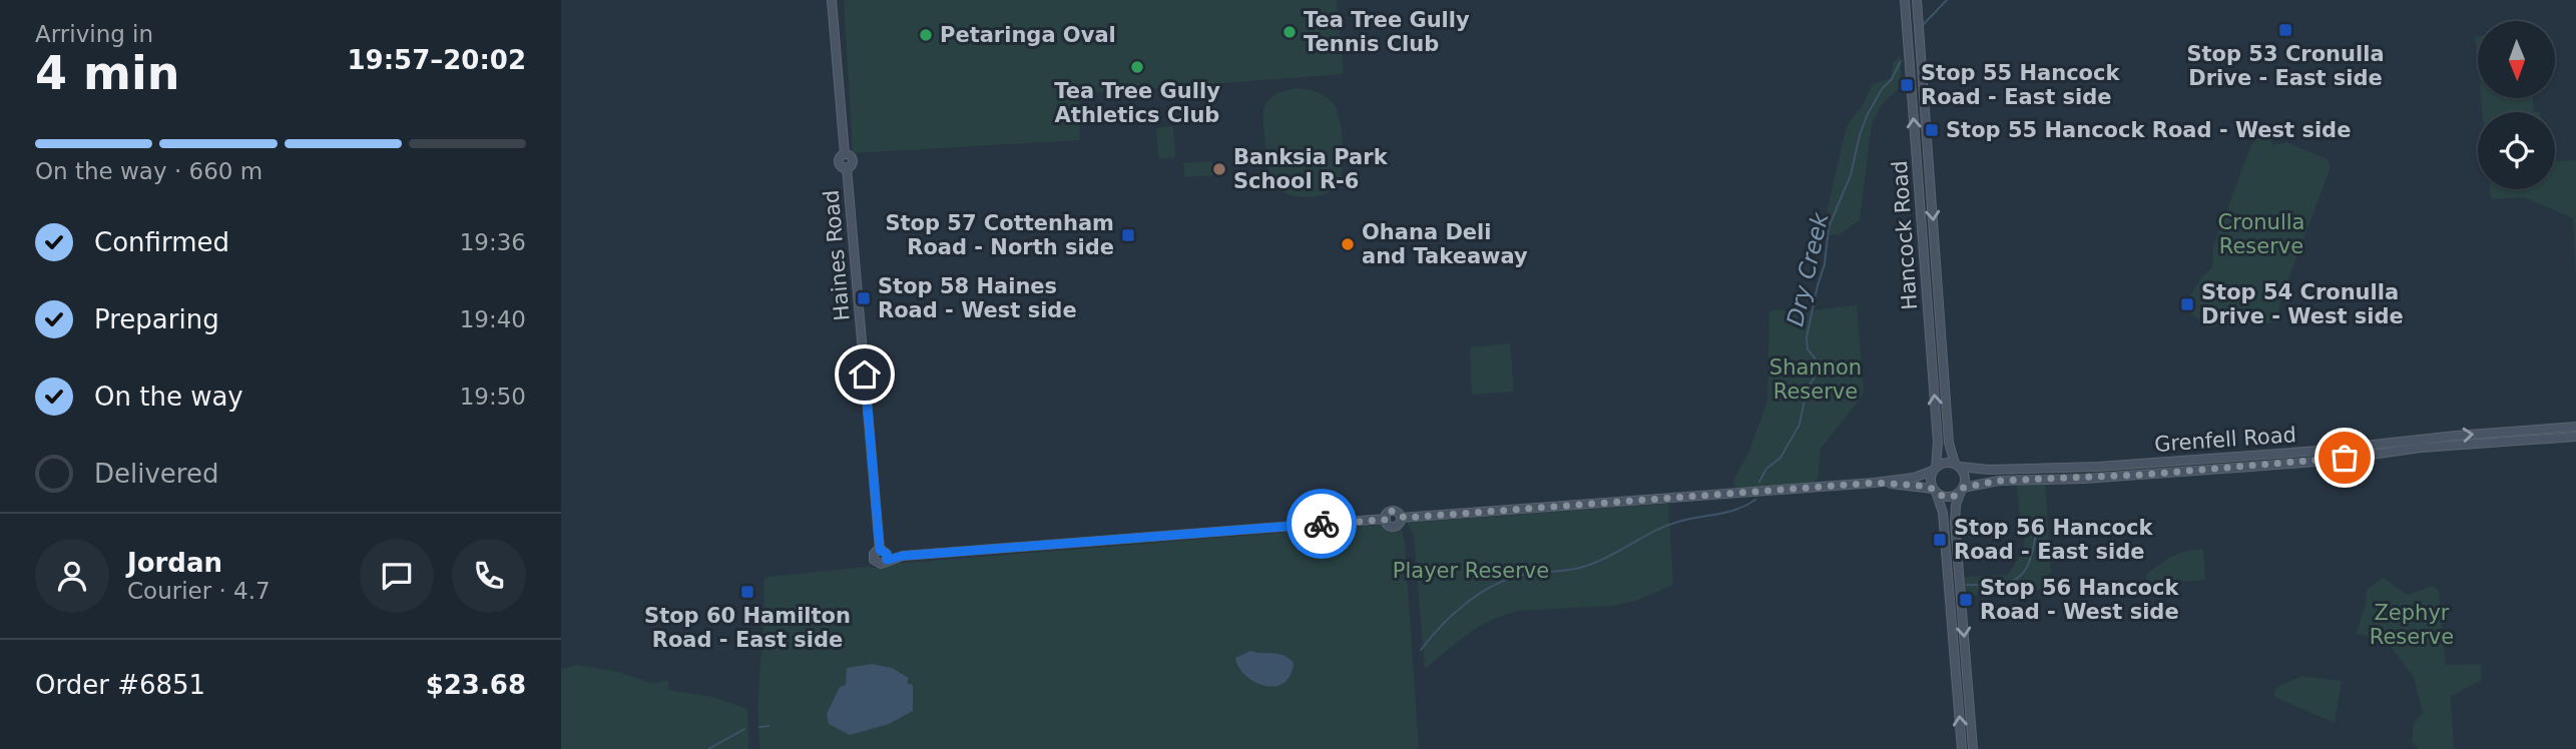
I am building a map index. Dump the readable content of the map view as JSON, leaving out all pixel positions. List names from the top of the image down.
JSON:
{
  "streets": {
    "main road": ["Hancock Road", "Haines Road", "Grenfell Road"]
  },
  "crossings": [
    ["Hancock Road", "Grenfell Road"]
  ],
  "water": ["Dry Creek"],
  "parks": [
    "Cronulla Reserve",
    "Shannon Reserve",
    "Player Reserve",
    "Zephyr Reserve"
  ],
  "places": {
    "transit": [
      "Stop 53 Cronulla Drive - East side",
      "Stop 55 Hancock Road - East side",
      "Stop 55 Hancock Road - West side",
      "Stop 57 Cottenham Road - North side",
      "Stop 58 Haines Road - West side",
      "Stop 54 Cronulla Drive - West side",
      "Stop 56 Hancock Road - East side",
      "Stop 60 Hamilton Road - East side",
      "Stop 56 Hancock Road - West side"
    ],
    "other": [
      "Tea Tree Gully Tennis Club",
      "Petaringa Oval",
      "Tea Tree Gully Athletics Club",
      "Banksia Park School R-6",
      "Ohana Deli and Takeaway"
    ]
  },
  "north": "bottom",
  "page": {
    "heading": ["4 min", "Arriving in", "19:57–20:02"],
    "panel": [
      "Jordan",
      "Courier · 4.7",
      "Order #6851",
      "$23.68"
    ],
    "bar": "On the way · 660 m",
    "list": [
      ["Confirmed", "19:36"],
      ["Preparing", "19:40"],
      ["On the way", "19:50"],
      "Delivered"
    ]
  }
}
